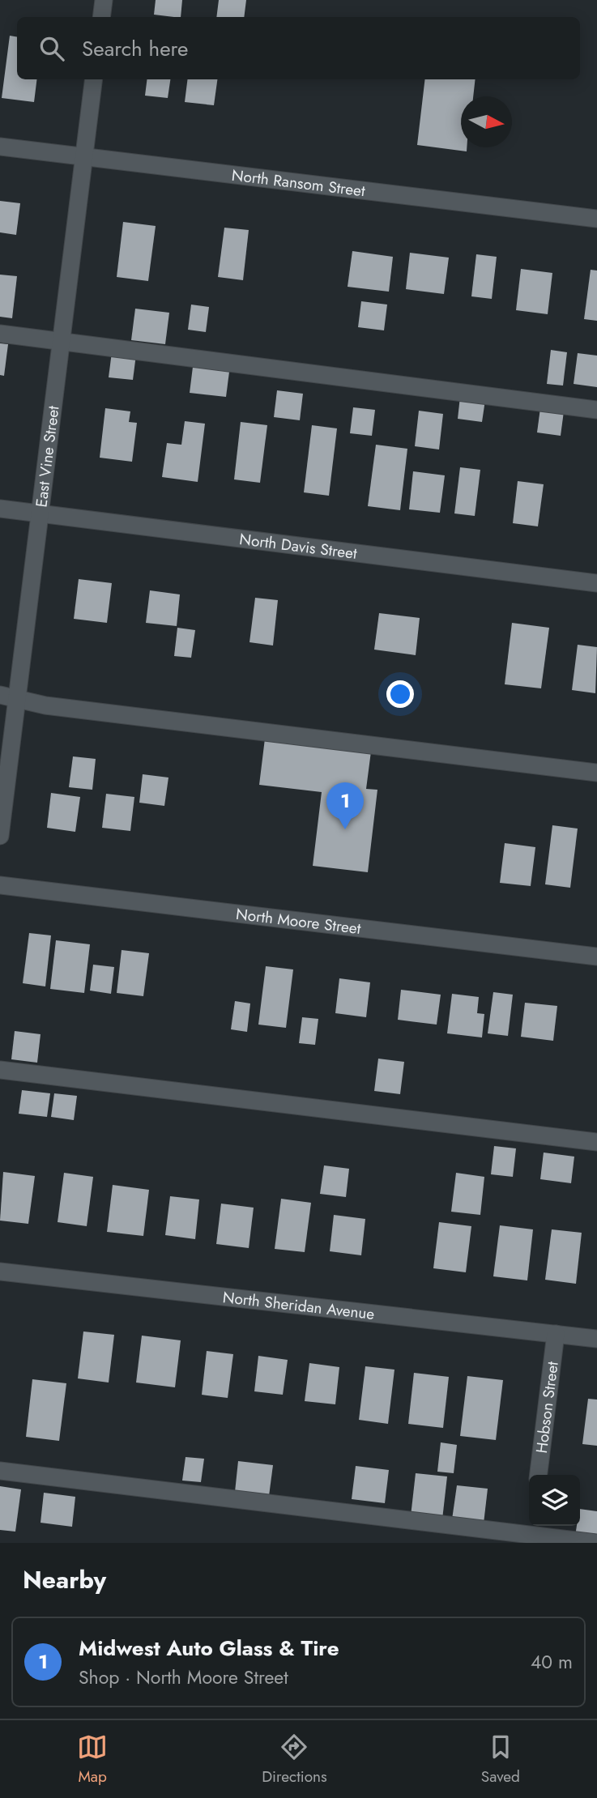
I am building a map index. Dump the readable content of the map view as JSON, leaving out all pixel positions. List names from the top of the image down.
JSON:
{
  "streets": {
    "street": [
      "North Ransom Street",
      "East Vine Street",
      "North Davis Street",
      "North Moore Street",
      "North Sheridan Avenue",
      "Hobson Street"
    ]
  },
  "crossings": [
    ["North Ransom Street", "East Vine Street"],
    ["East Vine Street", "North Davis Street"],
    ["North Sheridan Avenue", "Hobson Street"]
  ],
  "north": "right",
  "page": {
    "search": "Search here",
    "pins": "1",
    "heading": "Nearby",
    "list": [
      {
        "mark": "1",
        "name": "Midwest Auto Glass & Tire",
        "note": "Shop · North Moore Street",
        "value": "40 m"
      }
    ],
    "nav": ["Map", "Directions", "Saved"]
  }
}
